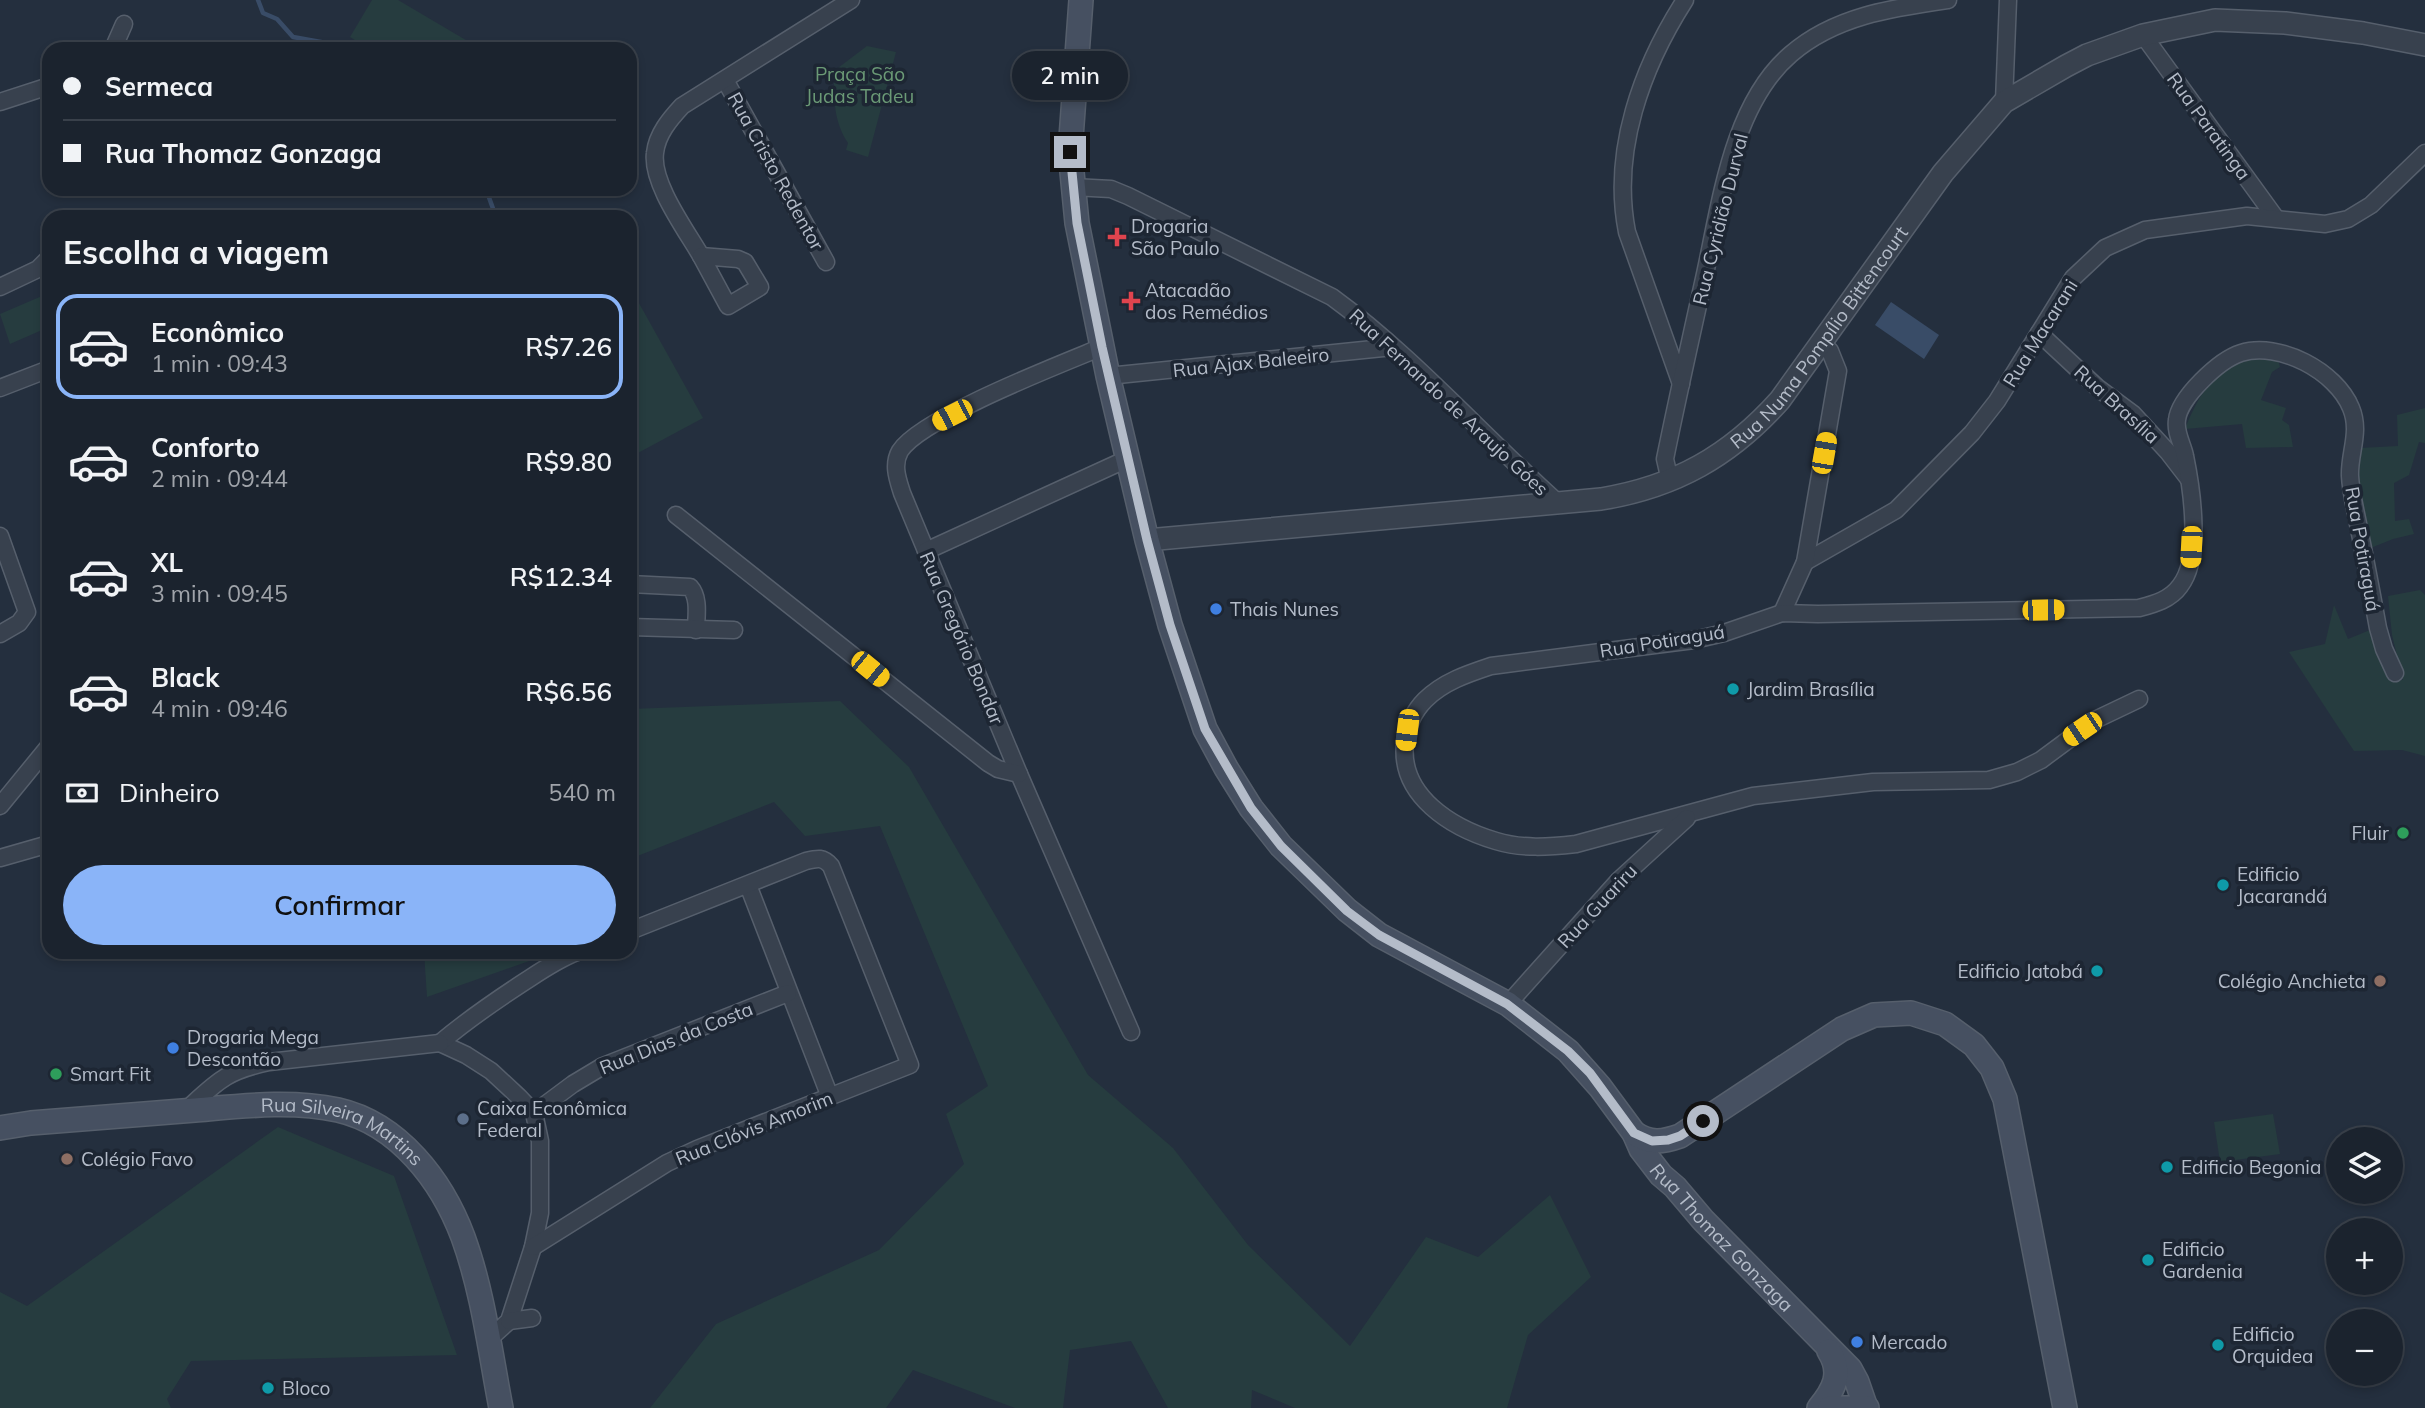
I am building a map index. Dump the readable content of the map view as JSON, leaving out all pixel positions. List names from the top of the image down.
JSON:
{
  "streets": {
    "main road": ["Rua Silveira Martins", "Rua Thomaz Gonzaga"],
    "street": [
      "Rua Paratinga",
      "Rua Cristo Redentor",
      "Rua Cyridião Durval",
      "Rua Macarani",
      "Rua Numa Pompílio Bittencourt",
      "Rua Ajax Baleeiro",
      "Rua Fernando de Araujo Góes",
      "Rua Brasília",
      "Rua Potiraguá",
      "Rua Gregório Bondar",
      "Rua Guariru",
      "Rua Dias da Costa",
      "Rua Clóvis Amorim"
    ]
  },
  "crossings": [
    ["Rua Paratinga", "Rua Macarani"],
    ["Rua Paratinga", "Rua Numa Pompílio Bittencourt"],
    ["Rua Cyridião Durval", "Rua Numa Pompílio Bittencourt"],
    ["Rua Macarani", "Rua Brasília"],
    ["Rua Numa Pompílio Bittencourt", "Rua Fernando de Araujo Góes"],
    ["Rua Numa Pompílio Bittencourt", "Rua Thomaz Gonzaga"],
    ["Rua Ajax Baleeiro", "Rua Fernando de Araujo Góes"],
    ["Rua Ajax Baleeiro", "Rua Thomaz Gonzaga"],
    ["Rua Fernando de Araujo Góes", "Rua Thomaz Gonzaga"],
    ["Rua Brasília", "Rua Potiraguá"],
    ["Rua Potiraguá", "Rua Guariru"],
    ["Rua Gregório Bondar", "Rua Thomaz Gonzaga"],
    ["Rua Guariru", "Rua Thomaz Gonzaga"]
  ],
  "parks": ["Praça São Judas Tadeu"],
  "places": {
    "health": ["Drogaria São Paulo", "Atacadão dos Remédios"],
    "other": [
      "Thais Nunes",
      "Jardim Brasília",
      "Fluir",
      "Edificio Jacarandá",
      "Edificio Jatobá",
      "Colégio Anchieta",
      "Drogaria Mega Descontão",
      "Smart Fit",
      "Caixa Econômica Federal",
      "Colégio Favo",
      "Edificio Begonia",
      "Edificio Gardenia",
      "Mercado",
      "Edificio Orquidea",
      "Bloco"
    ]
  },
  "page": {
    "banner": ["Sermeca", "Rua Thomaz Gonzaga"],
    "bubble": "2 min",
    "heading": "Escolha a viagem",
    "list": [
      {
        "name": "Econômico",
        "note": "1 min · 09:43",
        "value": "R$7.26"
      },
      {
        "name": "Conforto",
        "note": "2 min · 09:44",
        "value": "R$9.80"
      },
      {
        "name": "XL",
        "note": "3 min · 09:45",
        "value": "R$12.34"
      },
      {
        "name": "Black",
        "note": "4 min · 09:46",
        "value": "R$6.56"
      }
    ],
    "pay": ["Dinheiro", "540 m"],
    "buttons": "Confirmar",
    "map_buttons": ["+", "−"]
  }
}
